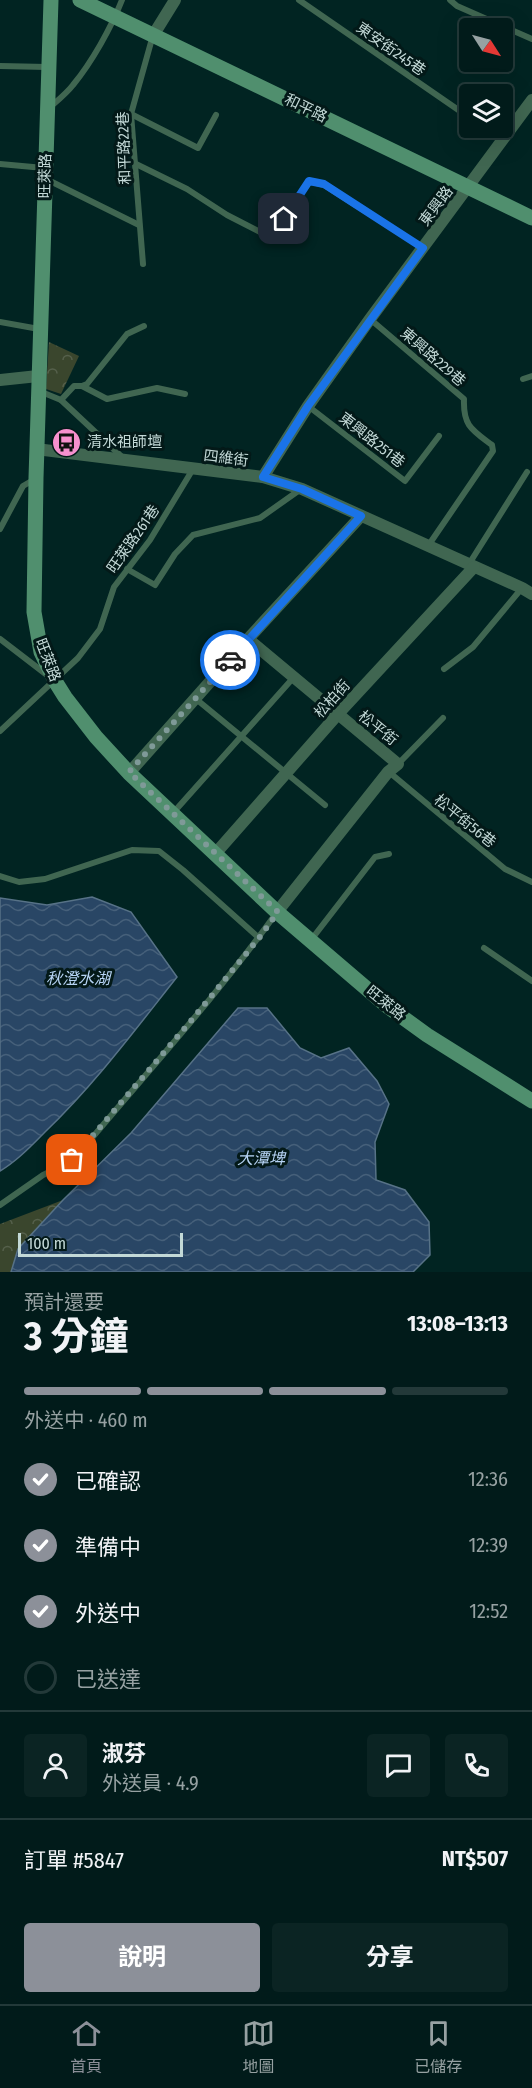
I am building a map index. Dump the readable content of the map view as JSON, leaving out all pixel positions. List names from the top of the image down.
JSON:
{
  "streets": {
    "street": [
      "和平路",
      "旺萊路",
      "東興路",
      "四維街",
      "松柏街",
      "松平街"
    ],
    "lane": [
      "東安街245巷",
      "和平路22巷",
      "東興路229巷",
      "東興路251巷",
      "旺萊路261巷",
      "松平街56巷"
    ]
  },
  "crossings": [
    ["和平路", "和平路22巷"],
    ["和平路", "東興路"],
    ["旺萊路", "四維街"],
    ["旺萊路", "旺萊路261巷"],
    ["旺萊路", "松柏街"],
    ["東興路", "東興路229巷"],
    ["東興路", "東興路251巷"],
    ["東興路", "四維街"],
    ["東興路229巷", "四維街"],
    ["四維街", "旺萊路261巷"],
    ["四維街", "松柏街"],
    ["松柏街", "松平街"],
    ["松平街", "松平街56巷"]
  ],
  "water": ["秋澄水湖", "大潭埤"],
  "places": {
    "bus stop": ["清水祖師壇"]
  },
  "scale_bar": "100 m",
  "north": "bottom right",
  "page": {
    "scale": "100 m",
    "heading": ["3 分鐘", "預計還要", "13:08–13:13"],
    "panel": [
      "淑芬",
      "外送員 · 4.9",
      "訂單 #5847",
      "NT$507"
    ],
    "bar": "外送中 · 460 m",
    "list": [
      ["已確認", "12:36"],
      ["準備中", "12:39"],
      ["外送中", "12:52"],
      "已送達"
    ],
    "buttons": ["說明", "分享"],
    "tabs": ["首頁", "地圖", "已儲存"]
  }
}
